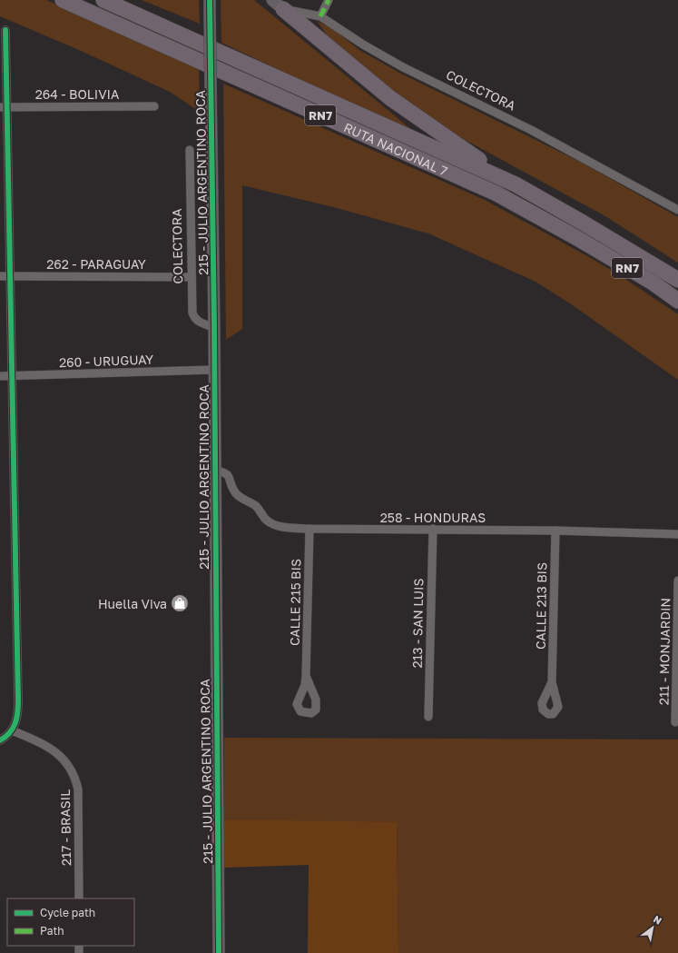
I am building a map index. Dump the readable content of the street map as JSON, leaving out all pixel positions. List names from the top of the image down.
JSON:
{
  "streets": {
    "highway": ["RN7", "RUTA NACIONAL 7"],
    "street": [
      "COLECTORA",
      "264 - BOLIVIA",
      "215 - JULIO ARGENTINO ROCA",
      "262 - PARAGUAY",
      "260 - URUGUAY",
      "258 - HONDURAS",
      "CALLE 215 BIS",
      "CALLE 213 BIS",
      "213 - SAN LUIS",
      "211 - MONJARDIN",
      "217 - BRASIL"
    ]
  },
  "crossings": [
    ["COLECTORA", "215 - JULIO ARGENTINO ROCA"],
    ["COLECTORA", "262 - PARAGUAY"],
    ["215 - JULIO ARGENTINO ROCA", "260 - URUGUAY"],
    ["215 - JULIO ARGENTINO ROCA", "258 - HONDURAS"],
    ["258 - HONDURAS", "CALLE 215 BIS"],
    ["258 - HONDURAS", "CALLE 213 BIS"],
    ["258 - HONDURAS", "213 - SAN LUIS"]
  ],
  "places": {
    "shop": ["Huella Viva"]
  },
  "legend": ["Cycle path", "Path"],
  "north": "top right"
}
